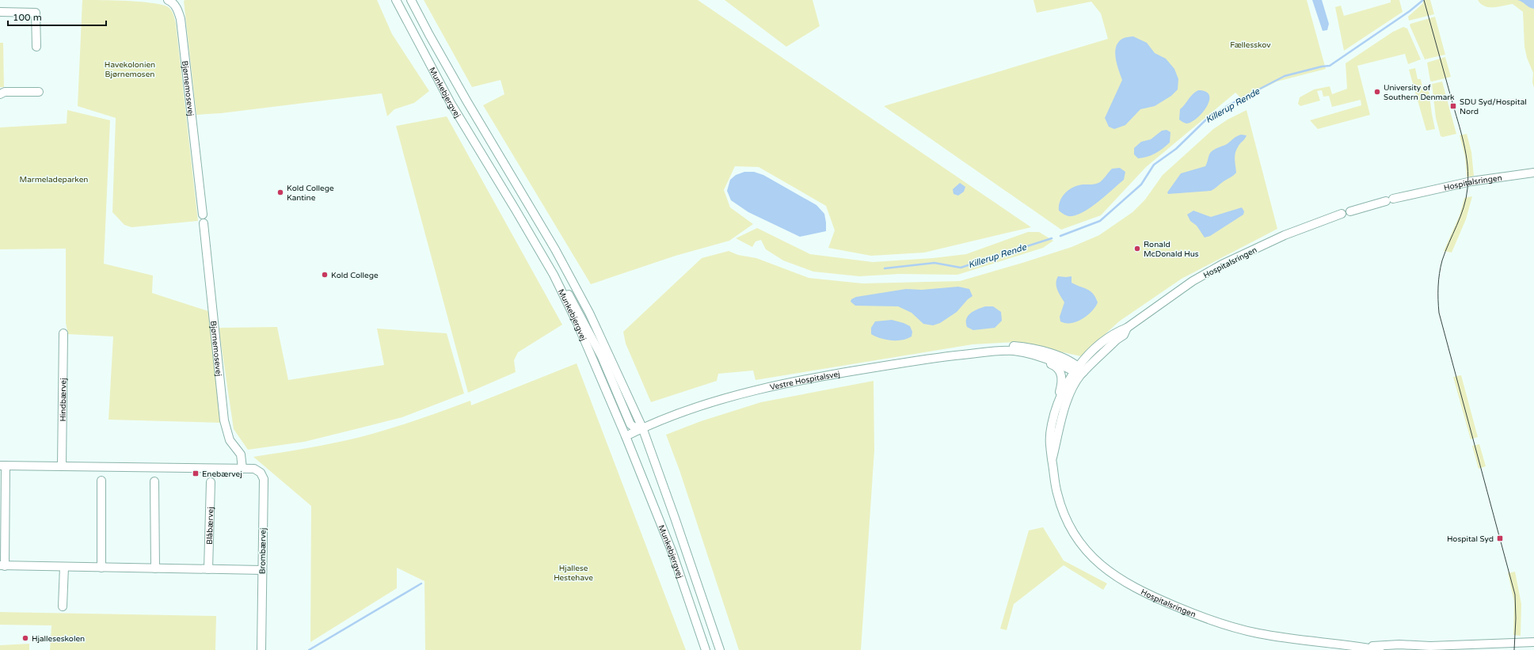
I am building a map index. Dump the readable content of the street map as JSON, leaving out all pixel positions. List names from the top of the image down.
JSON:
{
  "streets": {
    "street": [
      "Bjørnemosevej",
      "Munkebjergvej",
      "Hospitalsringen",
      "Vestre Hospitalsvej",
      "Hindbærvej",
      "Blåbærvej",
      "Brombærvej"
    ]
  },
  "crossings": [
    ["Bjørnemosevej", "Brombærvej"],
    ["Munkebjergvej", "Vestre Hospitalsvej"],
    ["Hospitalsringen", "Vestre Hospitalsvej"]
  ],
  "water": ["Killerup Rende"],
  "parks": [
    "Fællesskov",
    "Havekolonien Bjørnemosen",
    "Marmeladeparken",
    "Hjallese Hestehave"
  ],
  "places": {
    "other": [
      "University of Southern Denmark",
      "Kold College Kantine",
      "Ronald McDonald Hus",
      "Kold College",
      "Hjalleseskolen"
    ],
    "transit": ["SDU Syd/Hospital Nord", "Enebærvej", "Hospital Syd"]
  },
  "scale_bar": "100 m"
}
